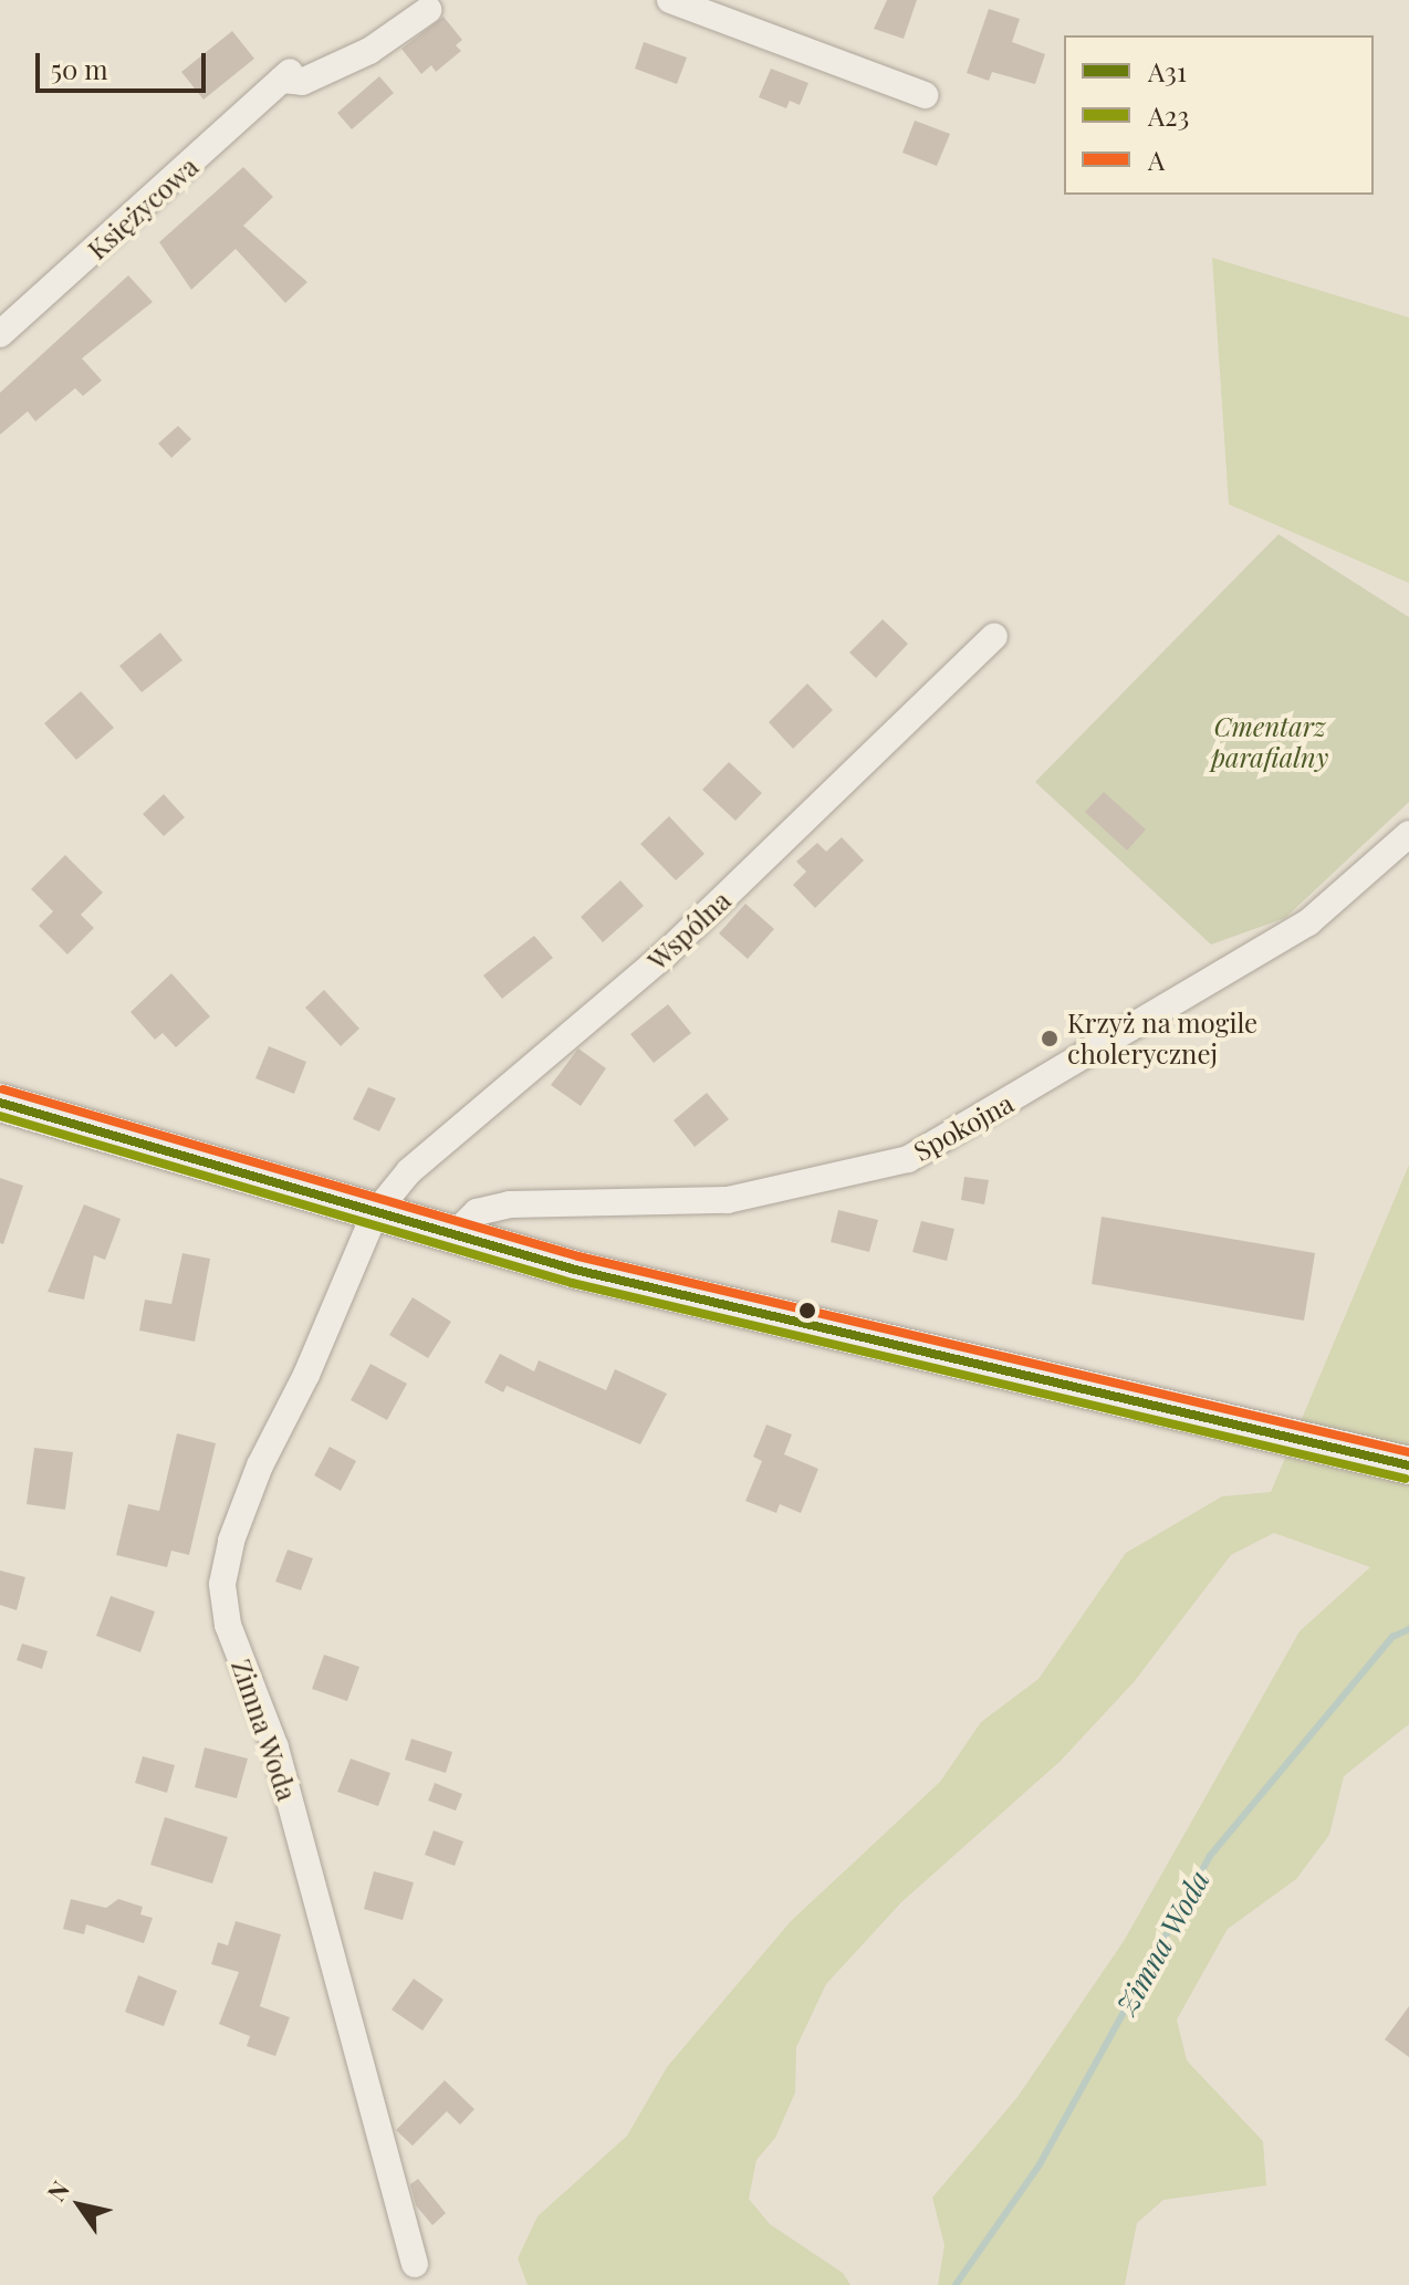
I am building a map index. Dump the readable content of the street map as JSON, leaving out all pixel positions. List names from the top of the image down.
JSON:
{
  "streets": {
    "street": [
      "Księżycowa",
      "Wspólna",
      "Spokojna",
      "Zimna Woda"
    ]
  },
  "crossings": [
    ["Wspólna", "Zimna Woda"]
  ],
  "water": ["Zimna Woda"],
  "parks": ["Cmentarz parafialny"],
  "places": ["Krzyż na mogile cholerycznej"],
  "lines": ["transit line A", "transit line A31", "transit line A23"],
  "legend": ["A31", "A23", "A"],
  "scale_bar": "50 m",
  "north": "top left"
}
